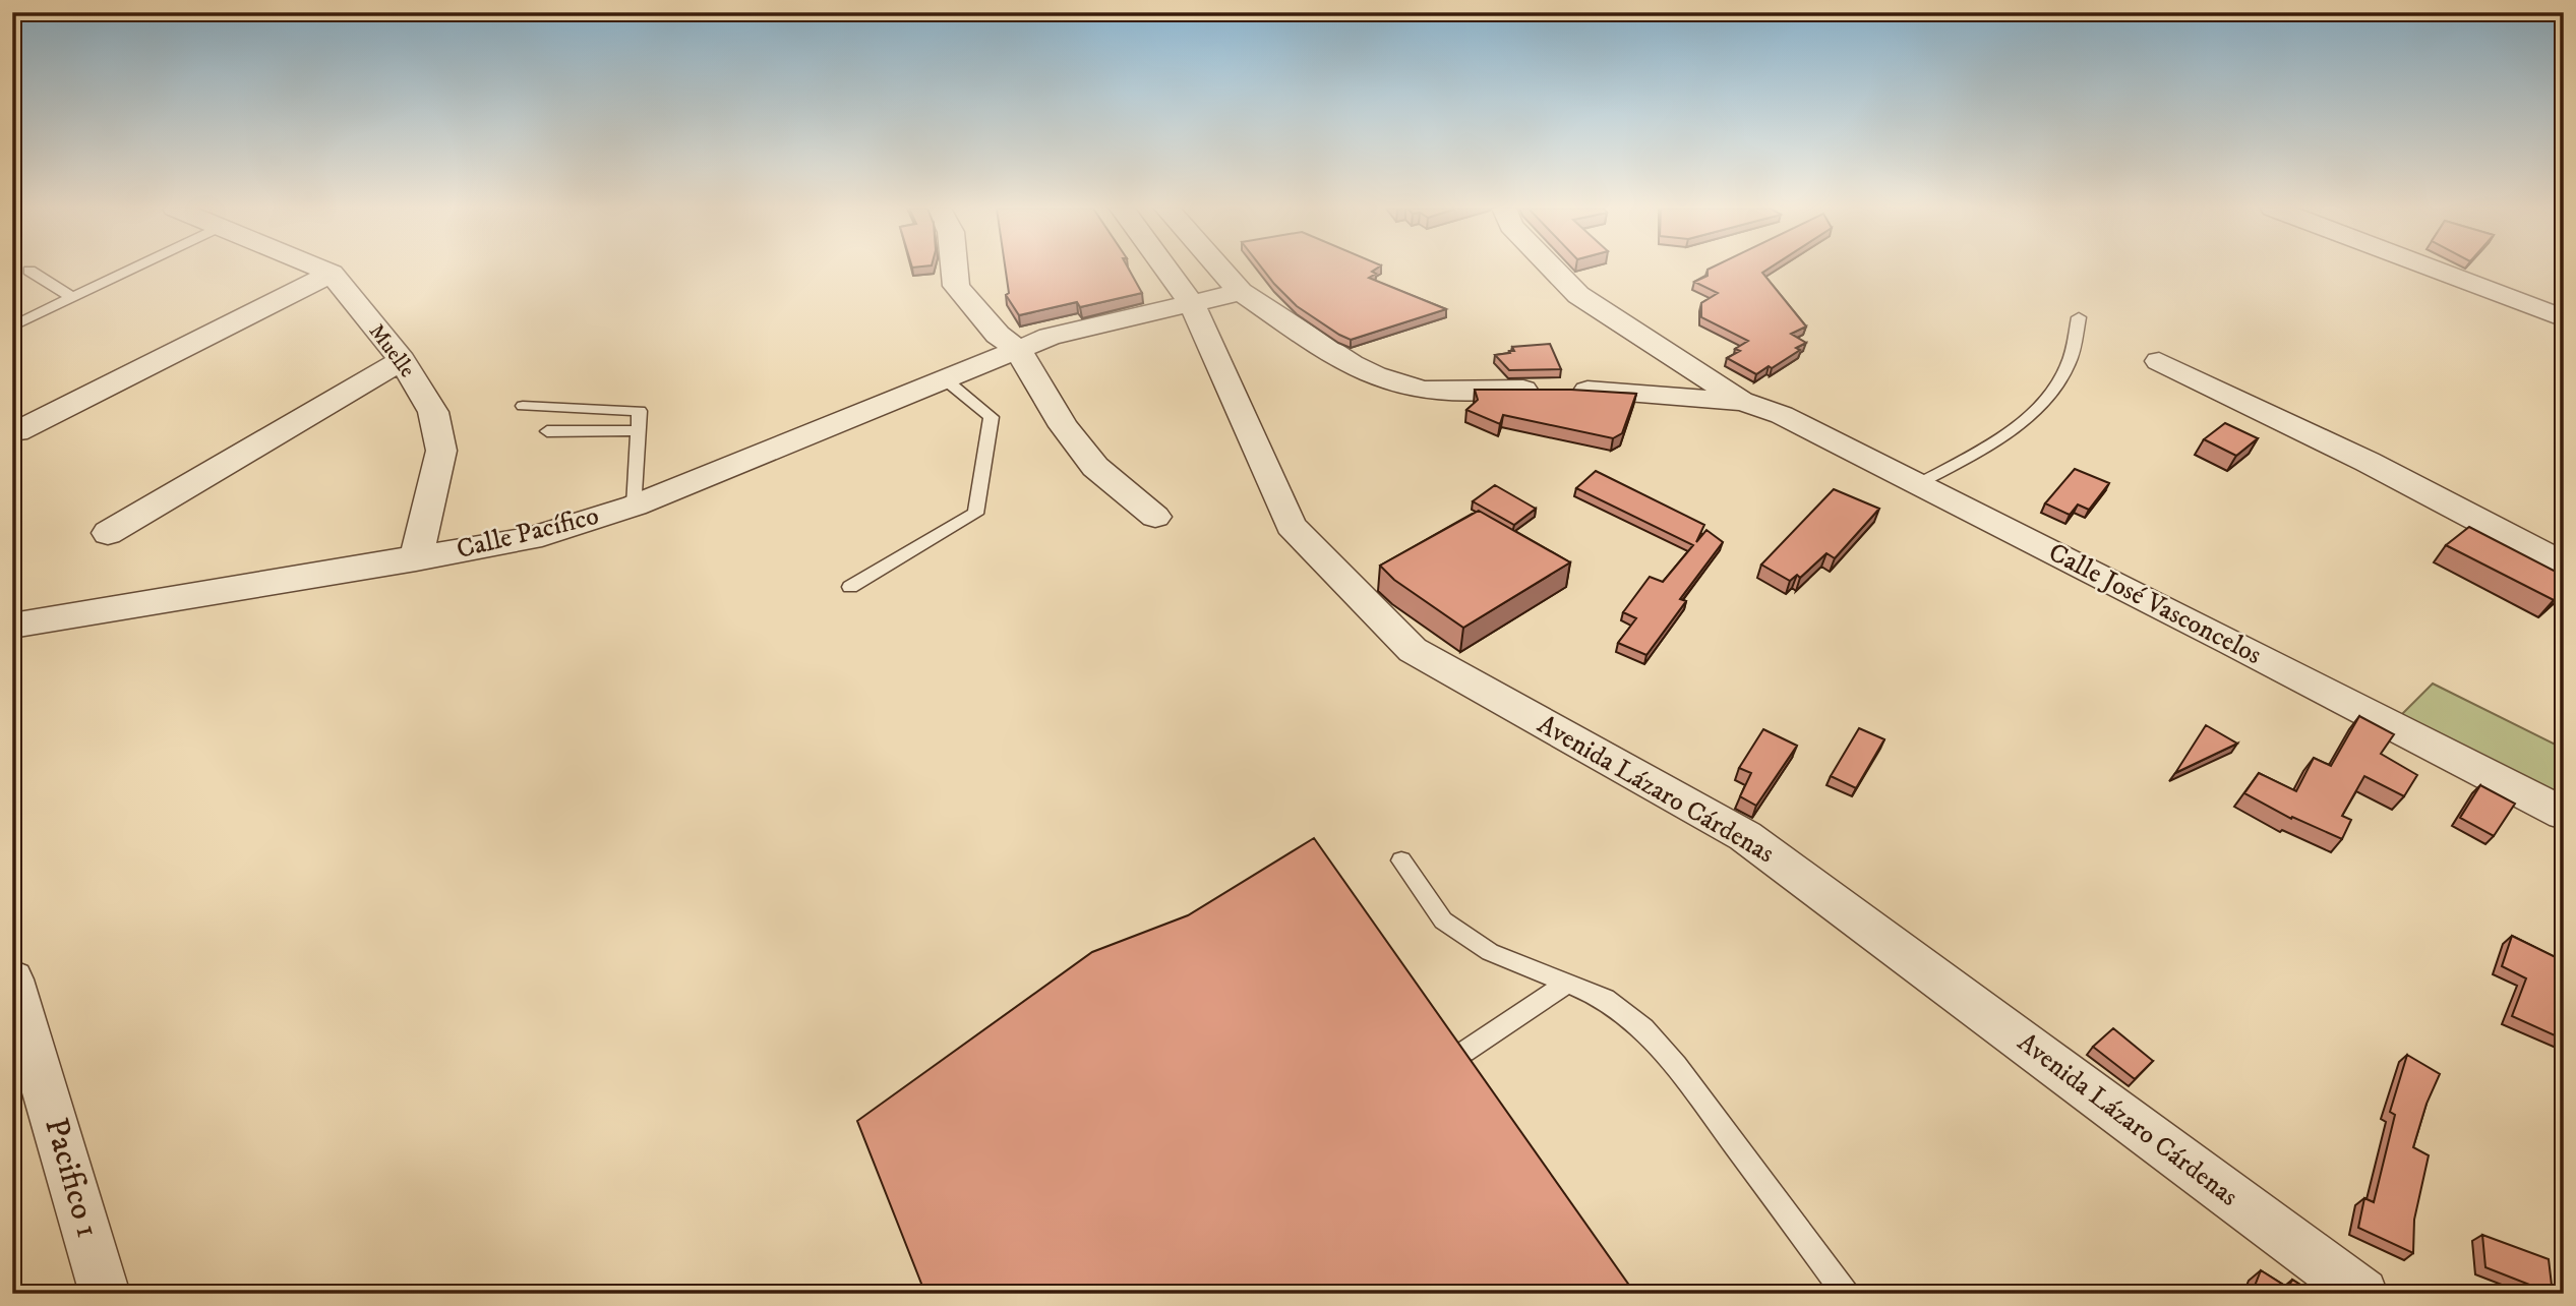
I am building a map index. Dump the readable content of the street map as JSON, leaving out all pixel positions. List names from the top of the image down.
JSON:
{
  "streets": {
    "street": [
      "Muelle",
      "Calle Pacífico",
      "Calle José Vasconcelos",
      "Avenida Lázaro Cárdenas",
      "Pacifico 1"
    ]
  },
  "crossings": [
    ["Muelle", "Calle Pacífico"],
    ["Calle Pacífico", "Avenida Lázaro Cárdenas"]
  ]
}
